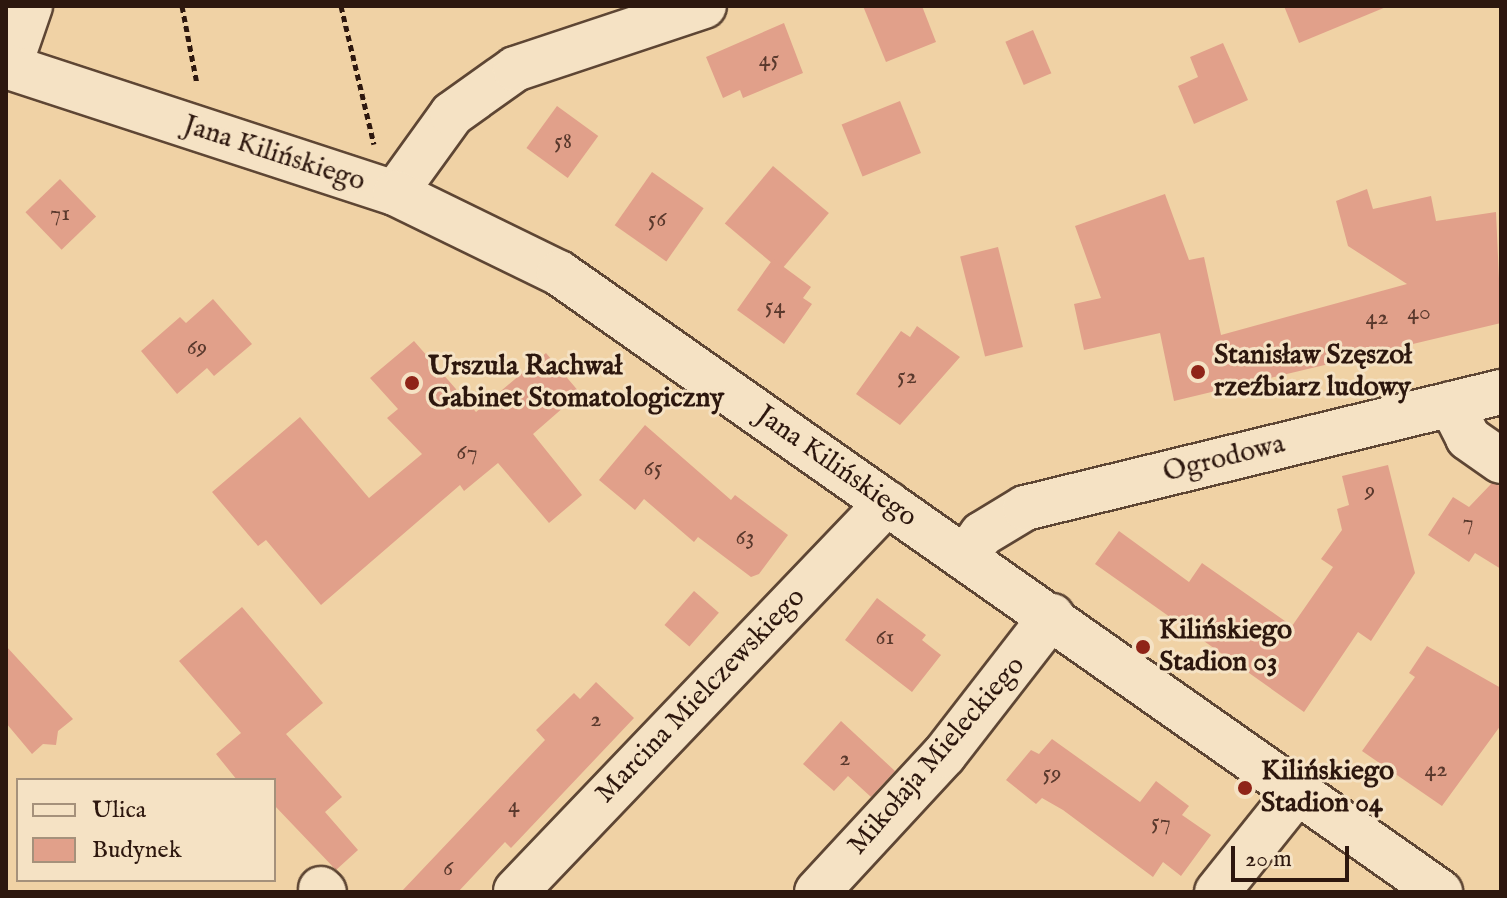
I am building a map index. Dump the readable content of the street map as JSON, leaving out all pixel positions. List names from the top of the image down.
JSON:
{
  "streets": {
    "street": [
      "Jana Kilińskiego",
      "Ogrodowa",
      "Marcina Mielczewskiego",
      "Mikołaja Mieleckiego"
    ]
  },
  "crossings": [
    ["Jana Kilińskiego", "Ogrodowa"],
    ["Jana Kilińskiego", "Marcina Mielczewskiego"],
    ["Jana Kilińskiego", "Mikołaja Mieleckiego"]
  ],
  "places": [
    "Stanisław Szęszoł rzeźbiarz ludowy",
    "Urszula Rachwał Gabinet Stomatologiczny",
    "Kilińskiego Stadion 03",
    "Kilińskiego Stadion 04"
  ],
  "house_numbers": [
    "45",
    "58",
    "71",
    "56",
    "54",
    "40",
    "42",
    "69",
    "52",
    "67",
    "65",
    "9",
    "7",
    "63",
    "61",
    "2",
    "2",
    "42",
    "59",
    "4",
    "57",
    "6"
  ],
  "legend": ["Ulica", "Budynek"],
  "scale_bar": "20 m"
}
